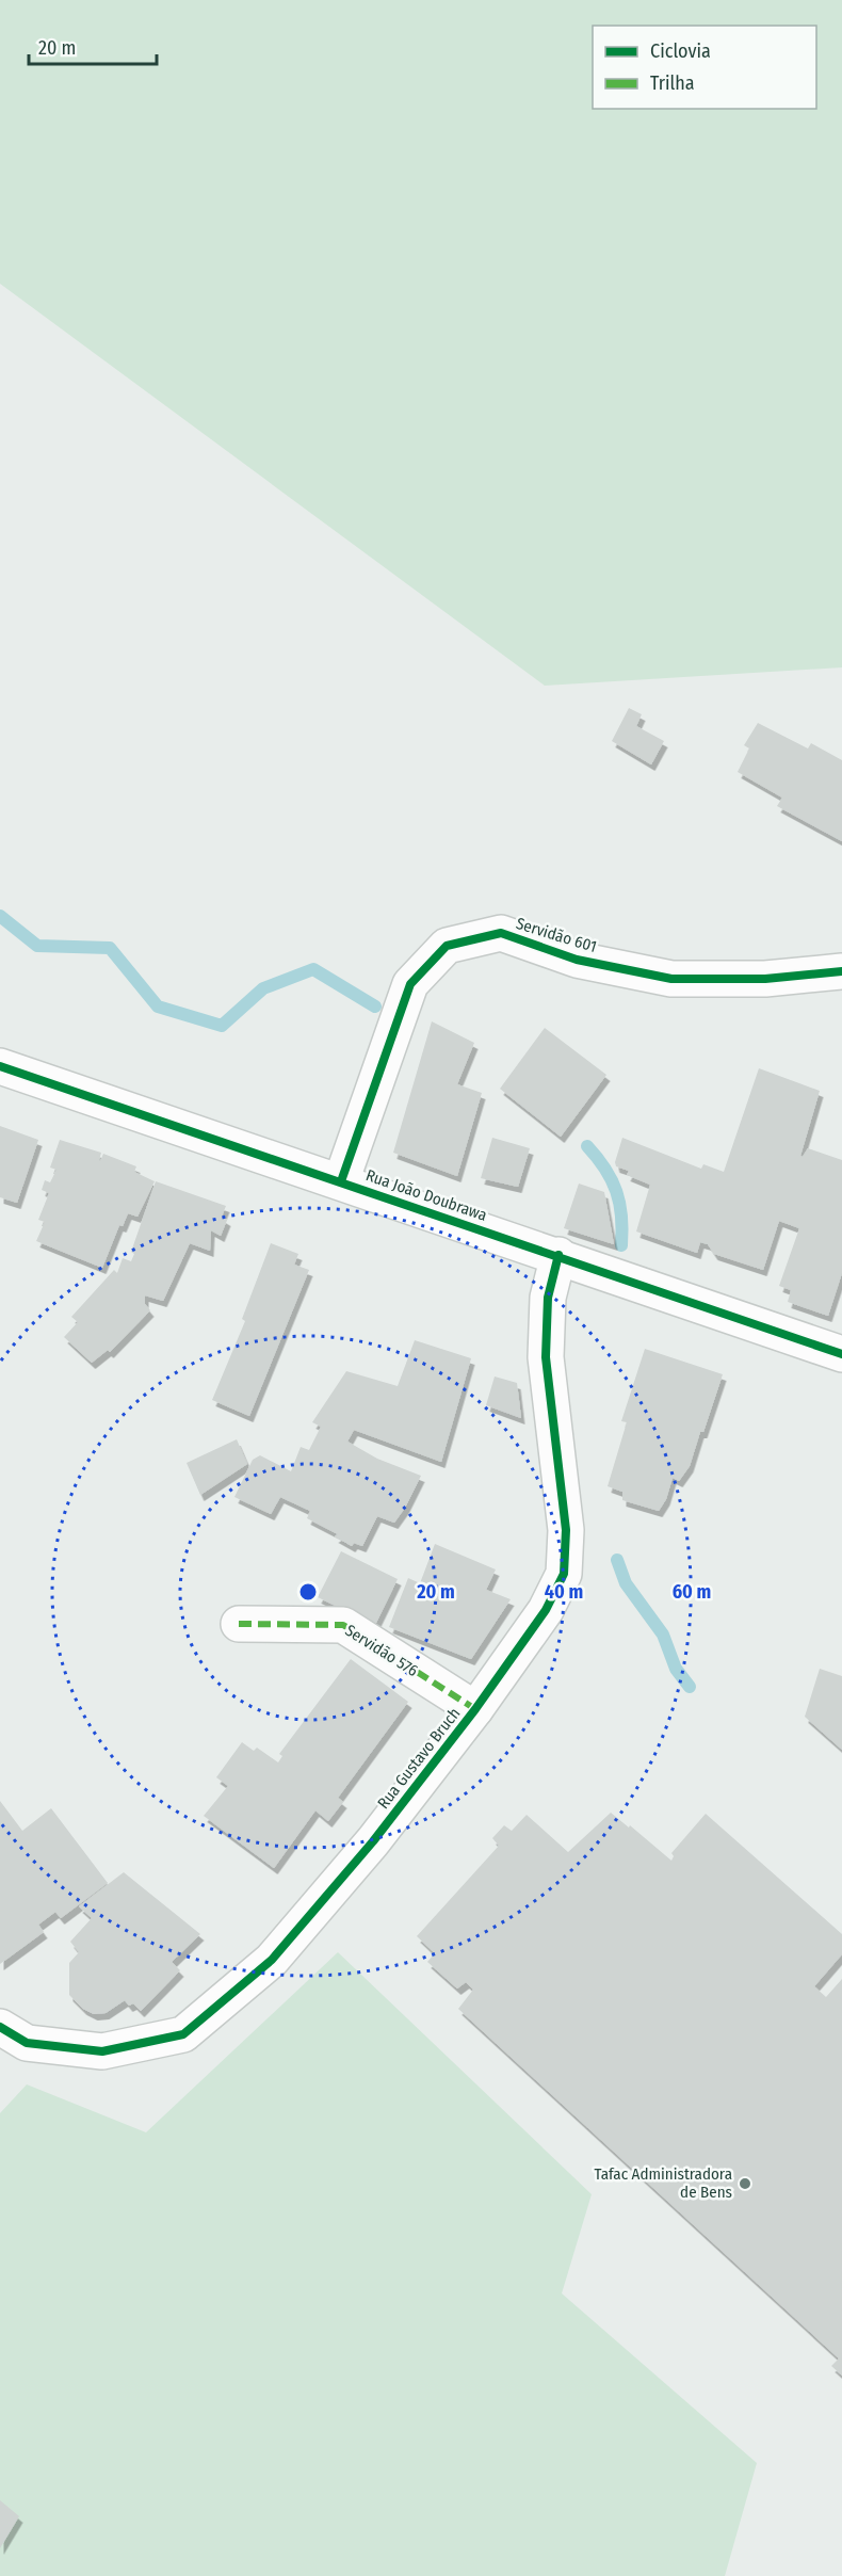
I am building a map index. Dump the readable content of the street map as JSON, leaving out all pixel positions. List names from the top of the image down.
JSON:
{
  "streets": {
    "street": [
      "Servidão 601",
      "Rua João Doubrawa",
      "Servidão 576",
      "Rua Gustavo Bruch"
    ]
  },
  "crossings": [
    ["Servidão 601", "Rua João Doubrawa"],
    ["Rua João Doubrawa", "Rua Gustavo Bruch"],
    ["Servidão 576", "Rua Gustavo Bruch"]
  ],
  "places": ["Tafac Administradora de Bens"],
  "legend": ["Ciclovia", "Trilha"],
  "scale_bar": "20 m",
  "rings": ["20 m", "40 m", "60 m"]
}
